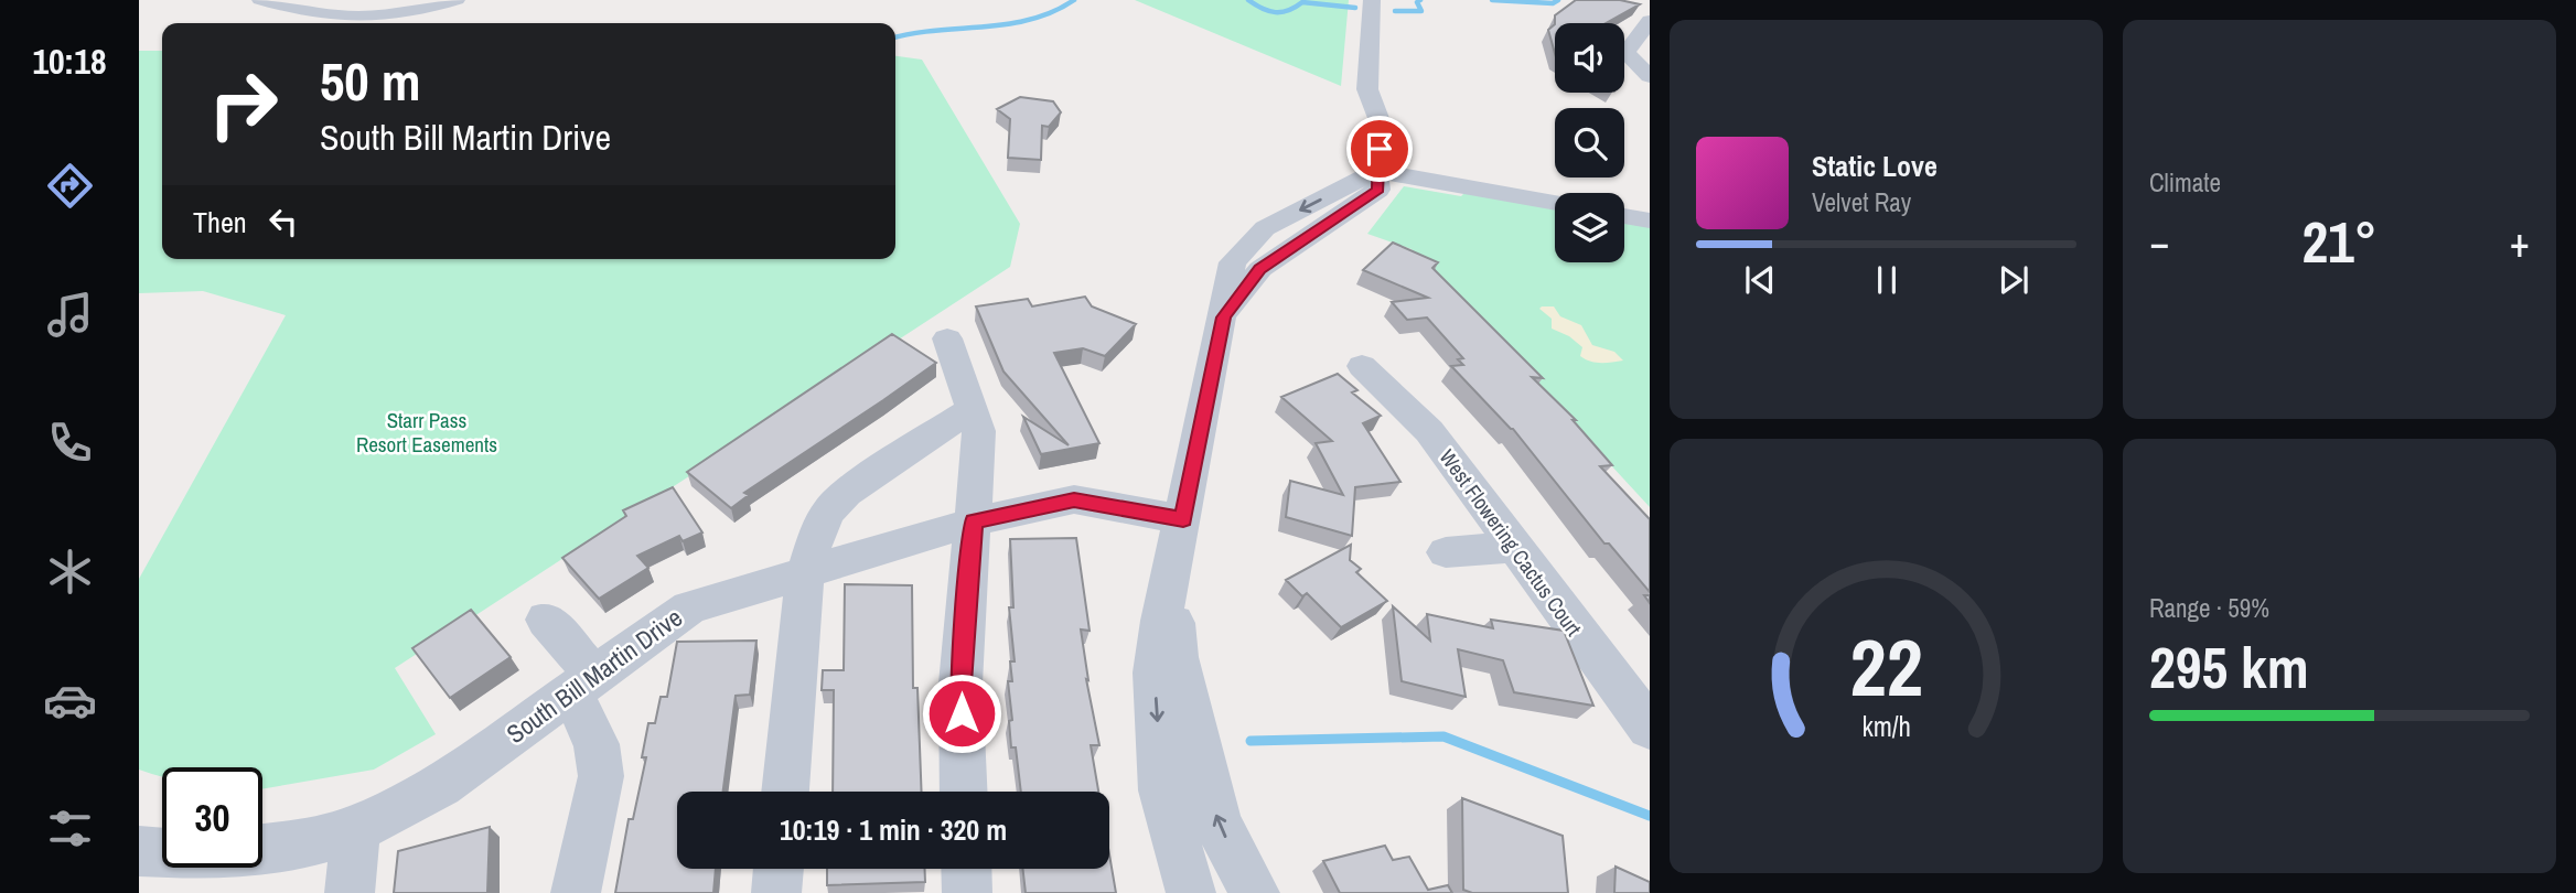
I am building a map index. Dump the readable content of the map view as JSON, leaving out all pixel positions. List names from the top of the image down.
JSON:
{
  "streets": {
    "street": ["West Flowering Cactus Court", "South Bill Martin Drive"]
  },
  "parks": ["Starr Pass Resort Easements"],
  "page": {
    "tabs": "10:18",
    "tile": [
      "Climate",
      ["Range · 59%", "295 km"]
    ],
    "turn": ["50 m", "South Bill Martin Drive"],
    "song": ["Static Love", "Velvet Ray"],
    "then": "Then",
    "heat": ["−", "21°", "+"],
    "limit": "30",
    "trip": "10:19 · 1 min · 320 m",
    "gauge": ["22", "km/h"]
  }
}
